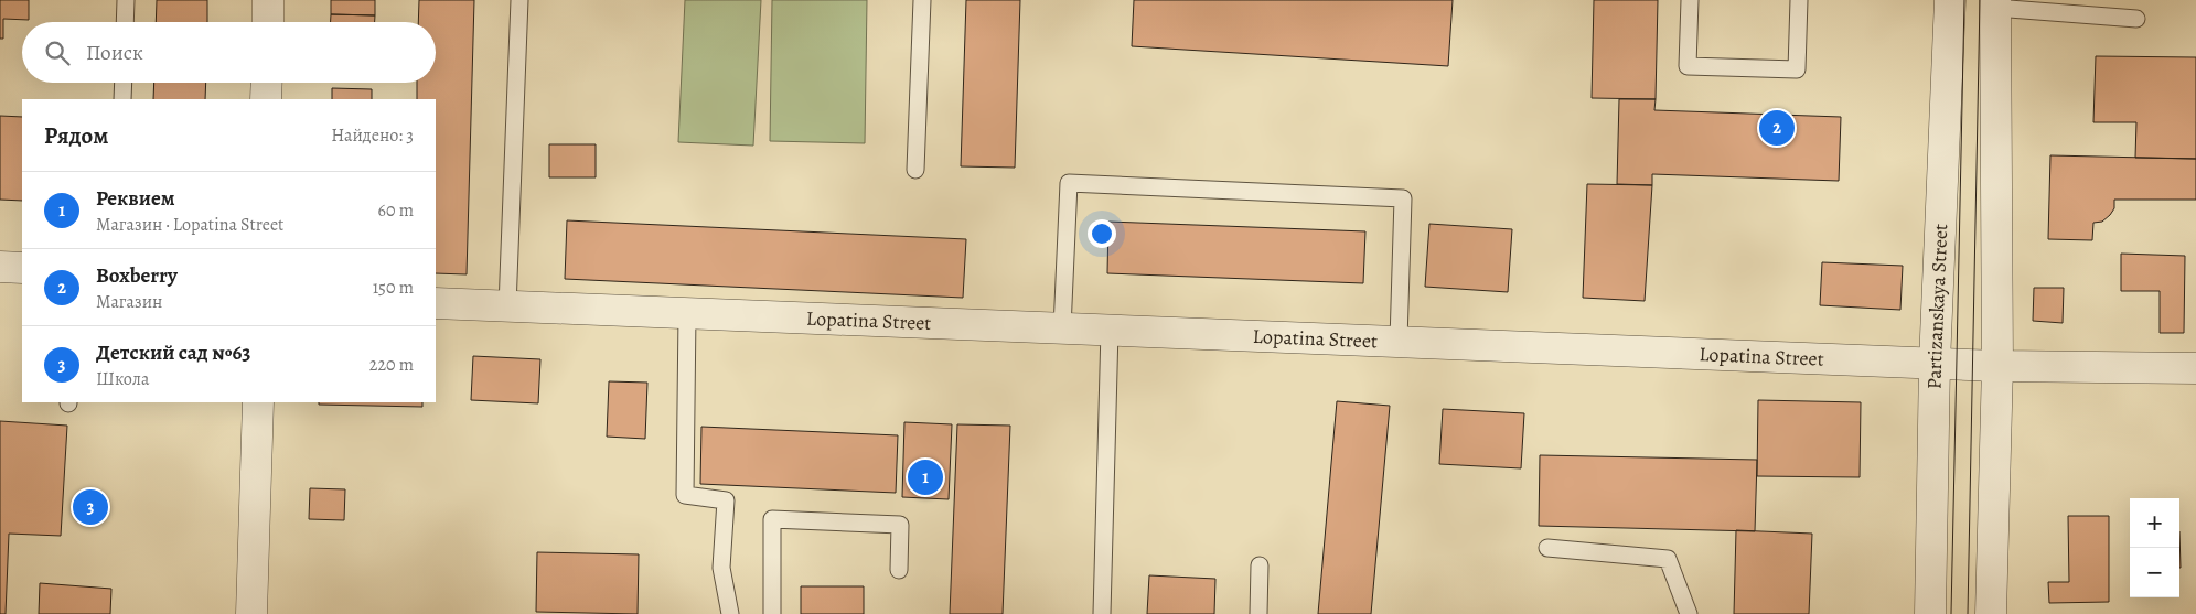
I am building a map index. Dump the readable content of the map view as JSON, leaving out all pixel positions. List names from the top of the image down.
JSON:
{
  "streets": {
    "street": ["Partizanskaya Street", "Lopatina Street"]
  },
  "crossings": [
    ["Partizanskaya Street", "Lopatina Street"]
  ],
  "page": {
    "search": "Поиск",
    "heading": ["Рядом", "Найдено: 3"],
    "pins": ["2", "1", "3"],
    "list": [
      {
        "mark": "1",
        "name": "Реквием",
        "note": "Магазин · Lopatina Street",
        "value": "60 m"
      },
      {
        "mark": "2",
        "name": "Boxberry",
        "note": "Магазин",
        "value": "150 m"
      },
      {
        "mark": "3",
        "name": "Детский сад №63",
        "note": "Школа",
        "value": "220 m"
      }
    ],
    "map_buttons": ["+", "−"]
  }
}
